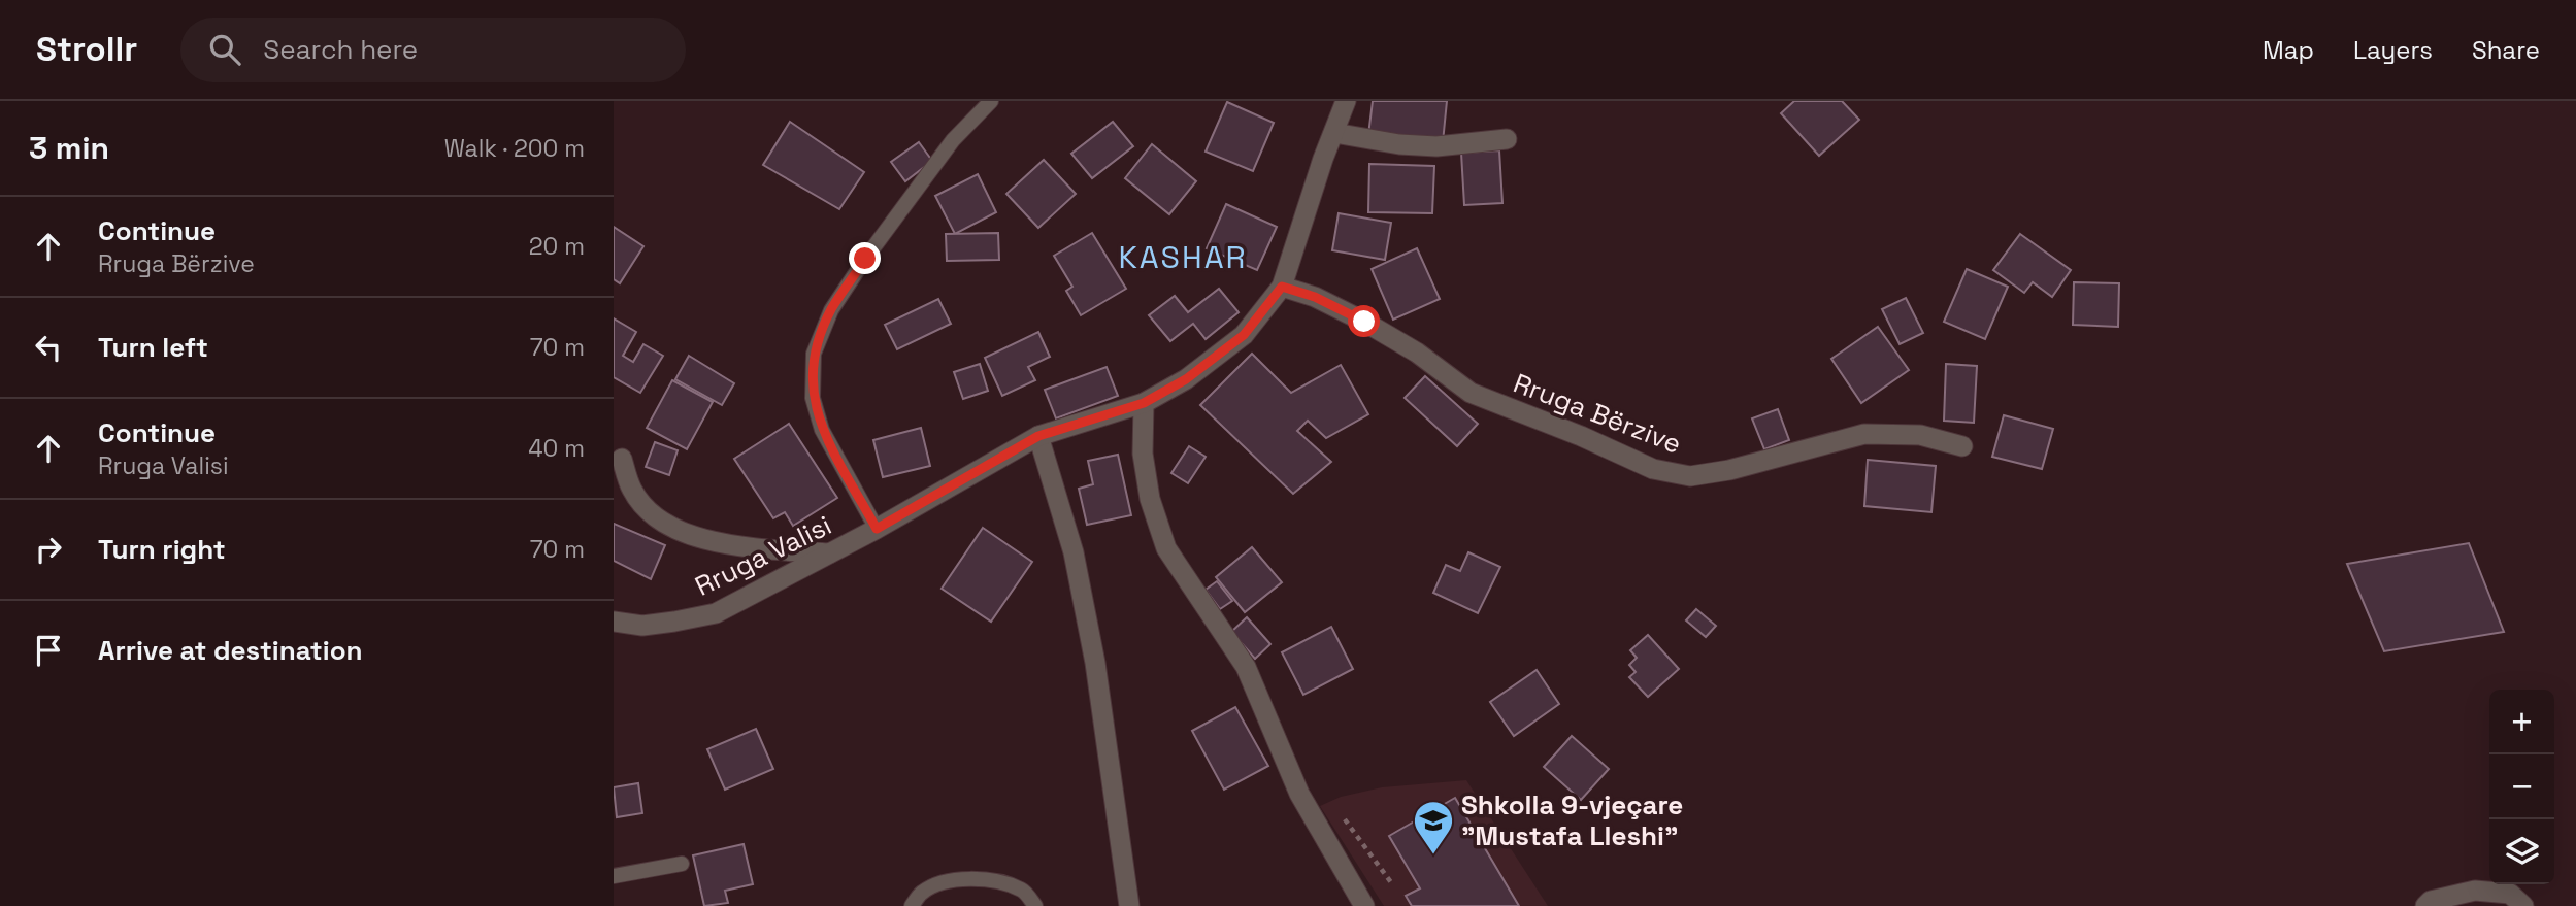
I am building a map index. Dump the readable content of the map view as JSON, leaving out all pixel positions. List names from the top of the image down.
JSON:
{
  "streets": {
    "street": ["Rruga Bërzive", "Rruga Valisi"]
  },
  "crossings": [
    ["Rruga Bërzive", "Rruga Valisi"]
  ],
  "districts": ["KASHAR"],
  "places": {
    "school or university": ["Shkolla 9-vjeçare \"Mustafa Lleshi\""]
  },
  "page": {
    "header": "Strollr",
    "search": "Search here",
    "nav": ["Map", "Layers", "Share"],
    "heading": ["3 min", "Walk · 200 m"],
    "list": [
      ["Continue", "Rruga Bërzive", "20 m"],
      ["Turn left", "70 m"],
      ["Continue", "Rruga Valisi", "40 m"],
      ["Turn right", "70 m"],
      "Arrive at destination"
    ],
    "map_buttons": ["+", "−"]
  }
}
